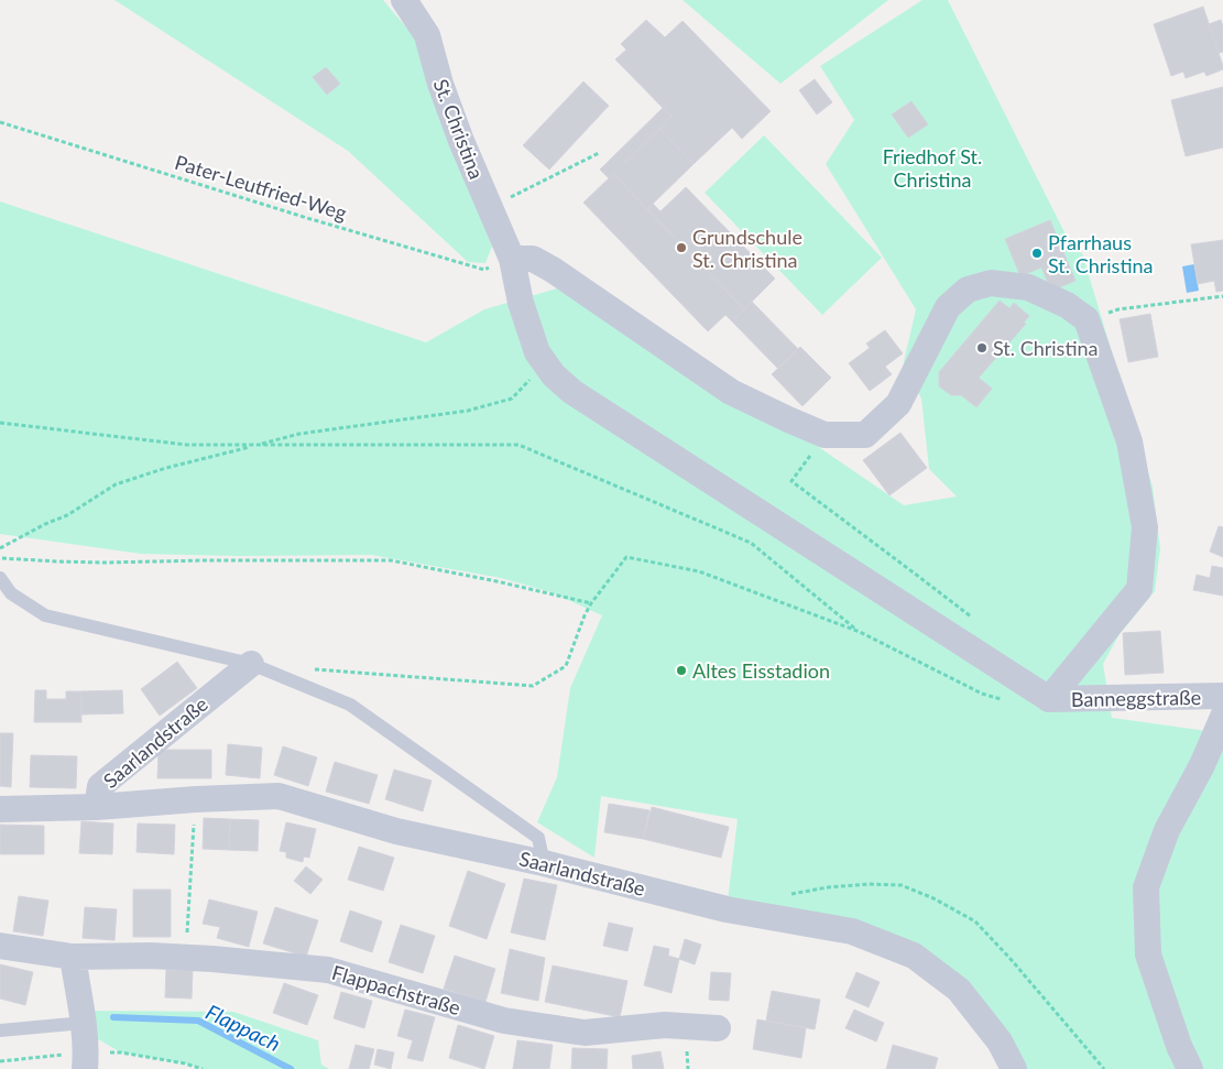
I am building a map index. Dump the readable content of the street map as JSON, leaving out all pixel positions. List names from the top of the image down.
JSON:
{
  "streets": {
    "street": [
      "St. Christina",
      "Banneggstraße",
      "Saarlandstraße",
      "Flappachstraße"
    ],
    "path": ["Pater-Leutfried-Weg"]
  },
  "crossings": [
    ["St. Christina", "Pater-Leutfried-Weg"],
    ["St. Christina", "Banneggstraße"]
  ],
  "water": ["Flappach"],
  "parks": ["Friedhof St. Christina"],
  "places": [
    "Grundschule St. Christina",
    "Pfarrhaus St. Christina",
    "St. Christina",
    "Altes Eisstadion"
  ]
}
